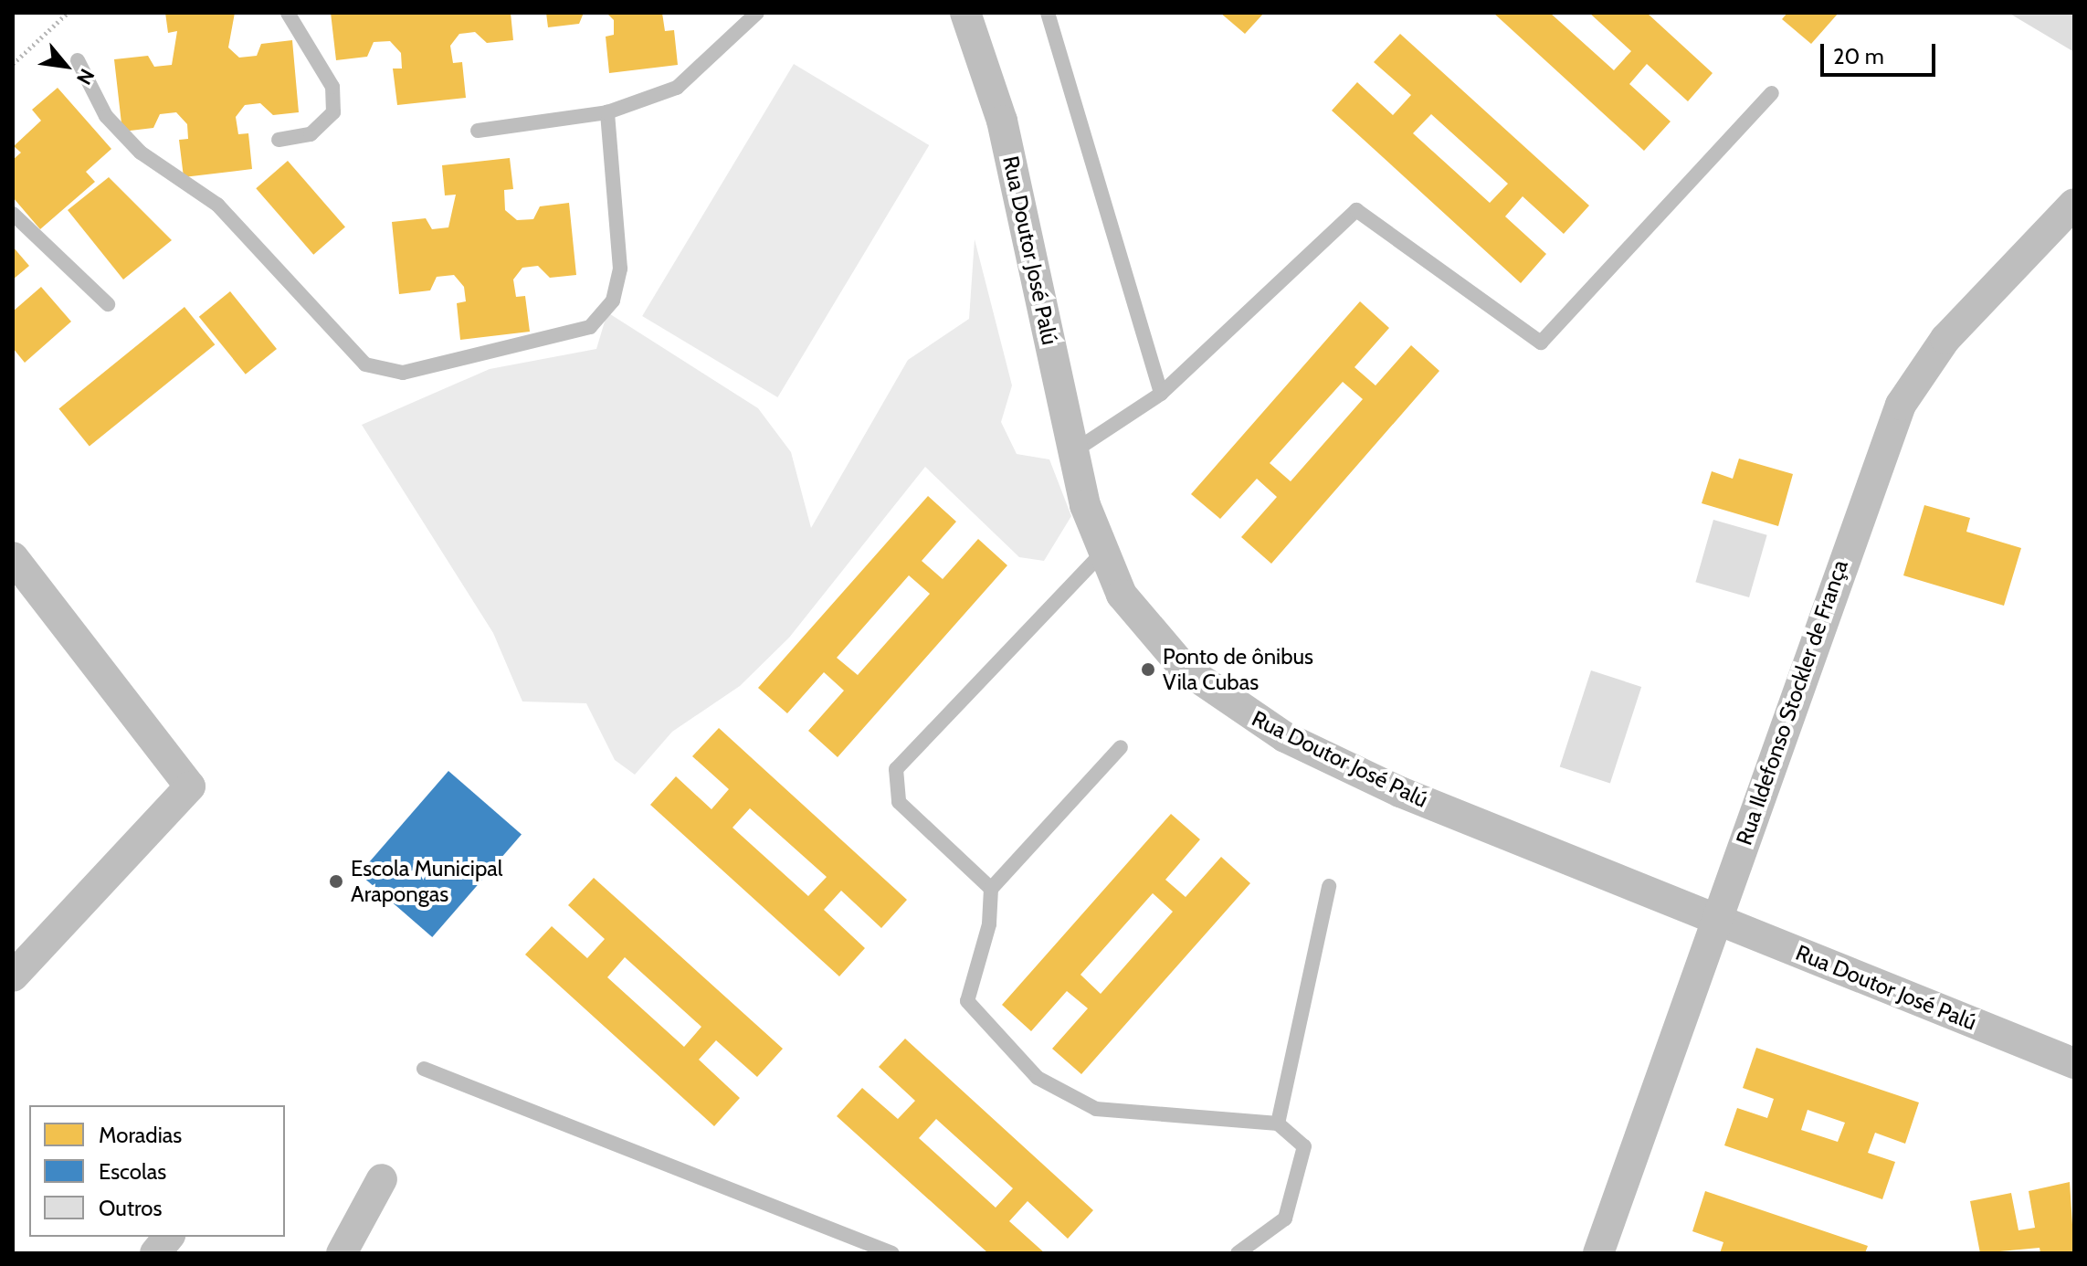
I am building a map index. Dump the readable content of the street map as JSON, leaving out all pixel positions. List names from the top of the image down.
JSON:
{
  "streets": {
    "street": ["Rua Doutor José Palú", "Rua Ildefonso Stockler de França"]
  },
  "crossings": [
    ["Rua Doutor José Palú", "Rua Ildefonso Stockler de França"]
  ],
  "places": ["Ponto de ônibus Vila Cubas", "Escola Municipal Arapongas"],
  "legend": ["Moradias", "Escolas", "Outros"],
  "scale_bar": "20 m",
  "north": "bottom right"
}
